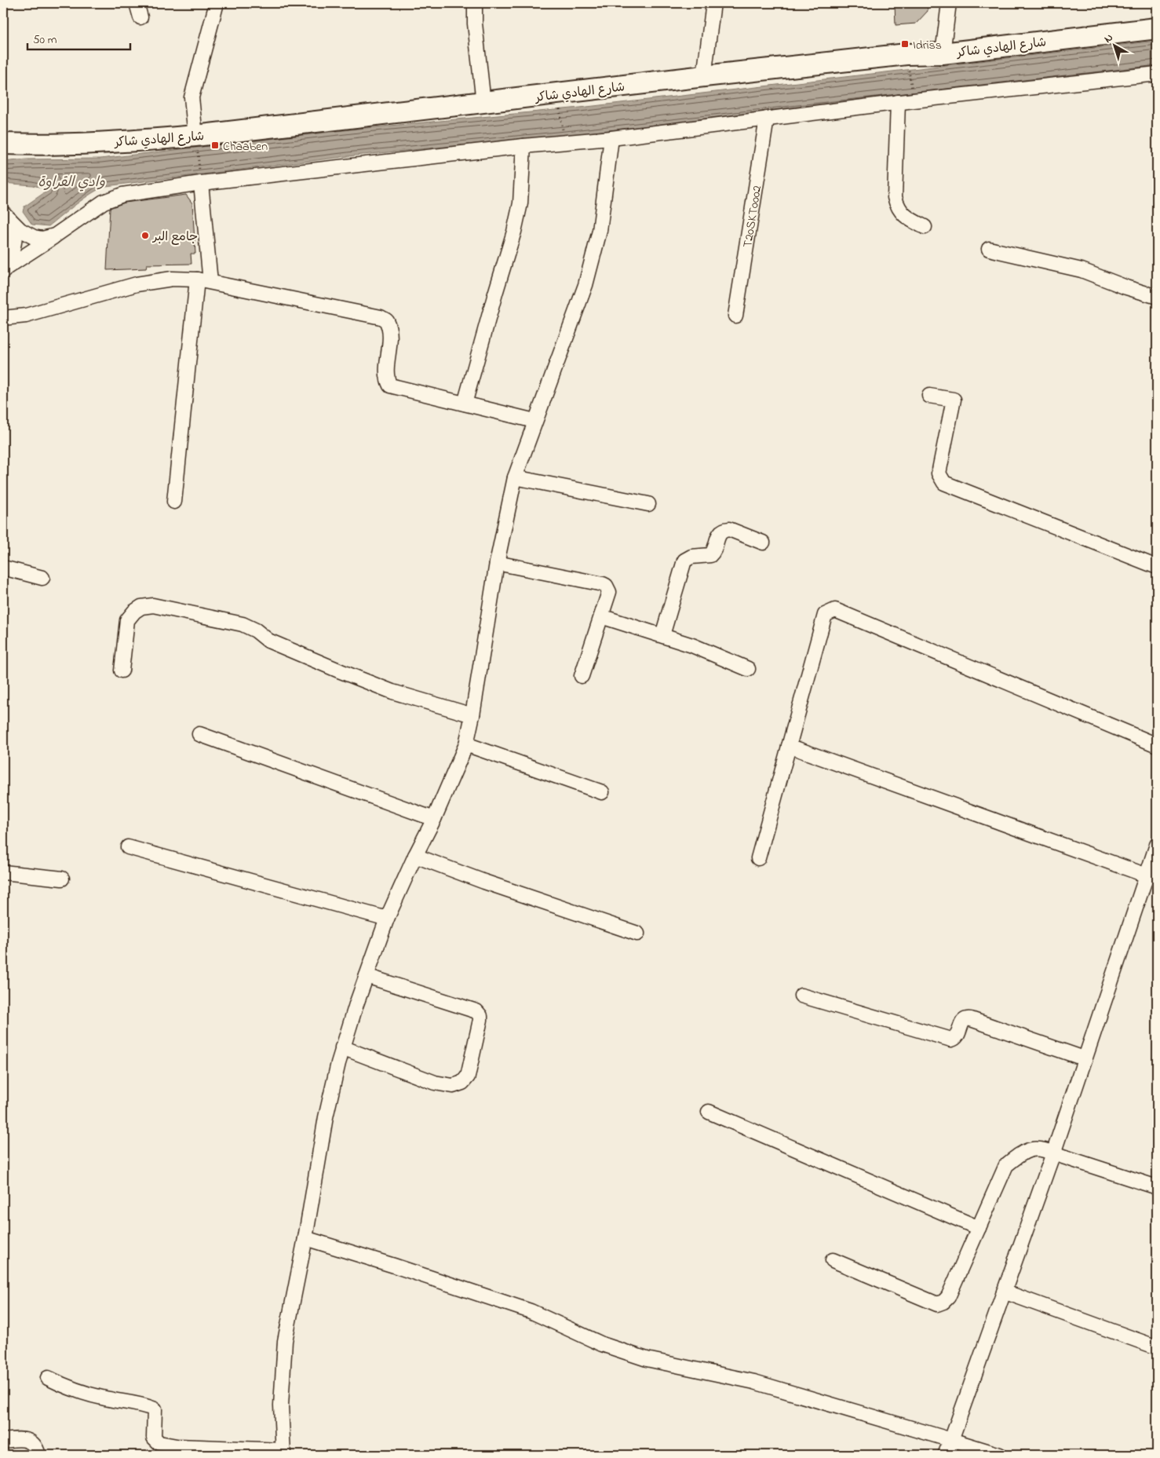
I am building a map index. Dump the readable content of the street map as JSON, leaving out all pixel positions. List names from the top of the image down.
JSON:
{
  "streets": {
    "main road": ["شارع الهادي شاكر"],
    "street": ["T20SKT0002"]
  },
  "water": ["وادي القراوة"],
  "places": {
    "transit": ["Idriss", "Chaaben"],
    "other": ["جامع البر"]
  },
  "scale_bar": "50 m",
  "north": "top left"
}
